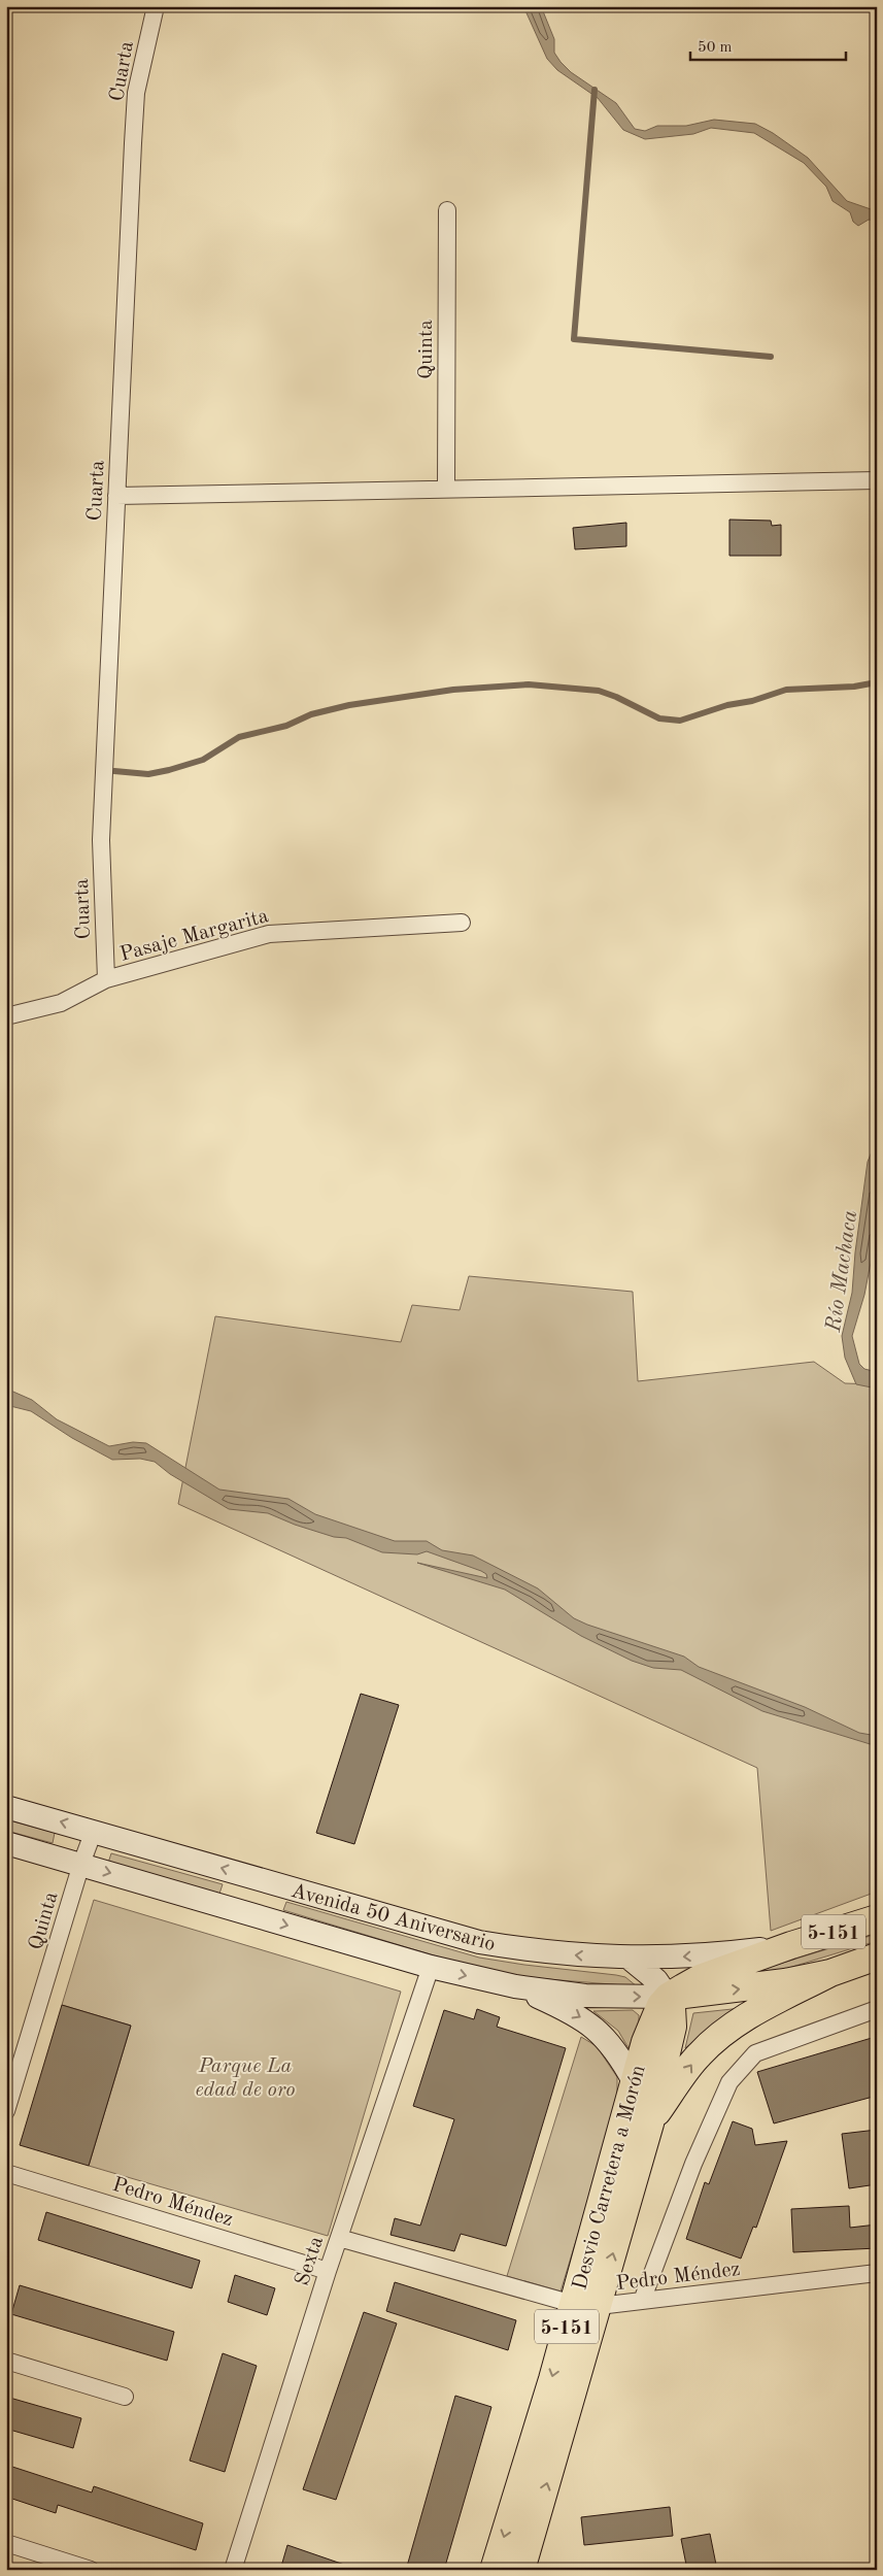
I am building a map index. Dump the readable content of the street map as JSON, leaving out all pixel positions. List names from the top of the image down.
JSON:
{
  "streets": {
    "main road": ["Avenida 50 Aniversario", "5-151", "Desvio Carretera a Morón"],
    "street": [
      "Cuarta",
      "Quinta",
      "Pasaje Margarita",
      "Pedro Méndez",
      "Sexta"
    ]
  },
  "crossings": [
    ["Cuarta", "Pasaje Margarita"],
    ["Quinta", "Avenida 50 Aniversario"],
    ["Avenida 50 Aniversario", "5-151"],
    ["Avenida 50 Aniversario", "Desvio Carretera a Morón"],
    ["Avenida 50 Aniversario", "Sexta"],
    ["5-151", "Desvio Carretera a Morón"],
    ["Desvio Carretera a Morón", "Pedro Méndez"],
    ["Pedro Méndez", "Sexta"]
  ],
  "water": ["Río Machaca"],
  "parks": ["Parque La edad de oro"],
  "scale_bar": "50 m"
}
